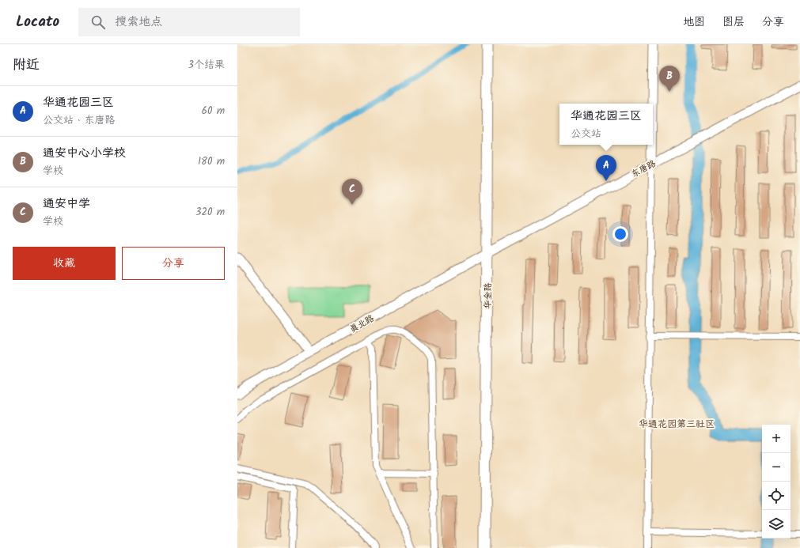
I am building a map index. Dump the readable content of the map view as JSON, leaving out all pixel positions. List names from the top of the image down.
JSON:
{
  "streets": {
    "main road": ["华金路"],
    "street": ["东唐路", "真北路"]
  },
  "crossings": [
    ["东唐路", "华金路"],
    ["东唐路", "真北路"],
    ["华金路", "真北路"]
  ],
  "districts": ["华通花园第三社区"],
  "page": {
    "header": "Locato",
    "search": "搜索地点",
    "nav": ["地图", "图层", "分享"],
    "heading": ["附近", "3个结果"],
    "pins": ["B", "A", "C"],
    "list": [
      {
        "mark": "A",
        "name": "华通花园三区",
        "note": "公交站 · 东唐路",
        "value": "60 m"
      },
      {
        "mark": "B",
        "name": "通安中心小学校",
        "note": "学校",
        "value": "180 m"
      },
      {
        "mark": "C",
        "name": "通安中学",
        "note": "学校",
        "value": "320 m"
      }
    ],
    "popup": ["华通花园三区", "公交站"],
    "buttons": ["收藏", "分享"],
    "map_buttons": ["+", "−"]
  }
}
